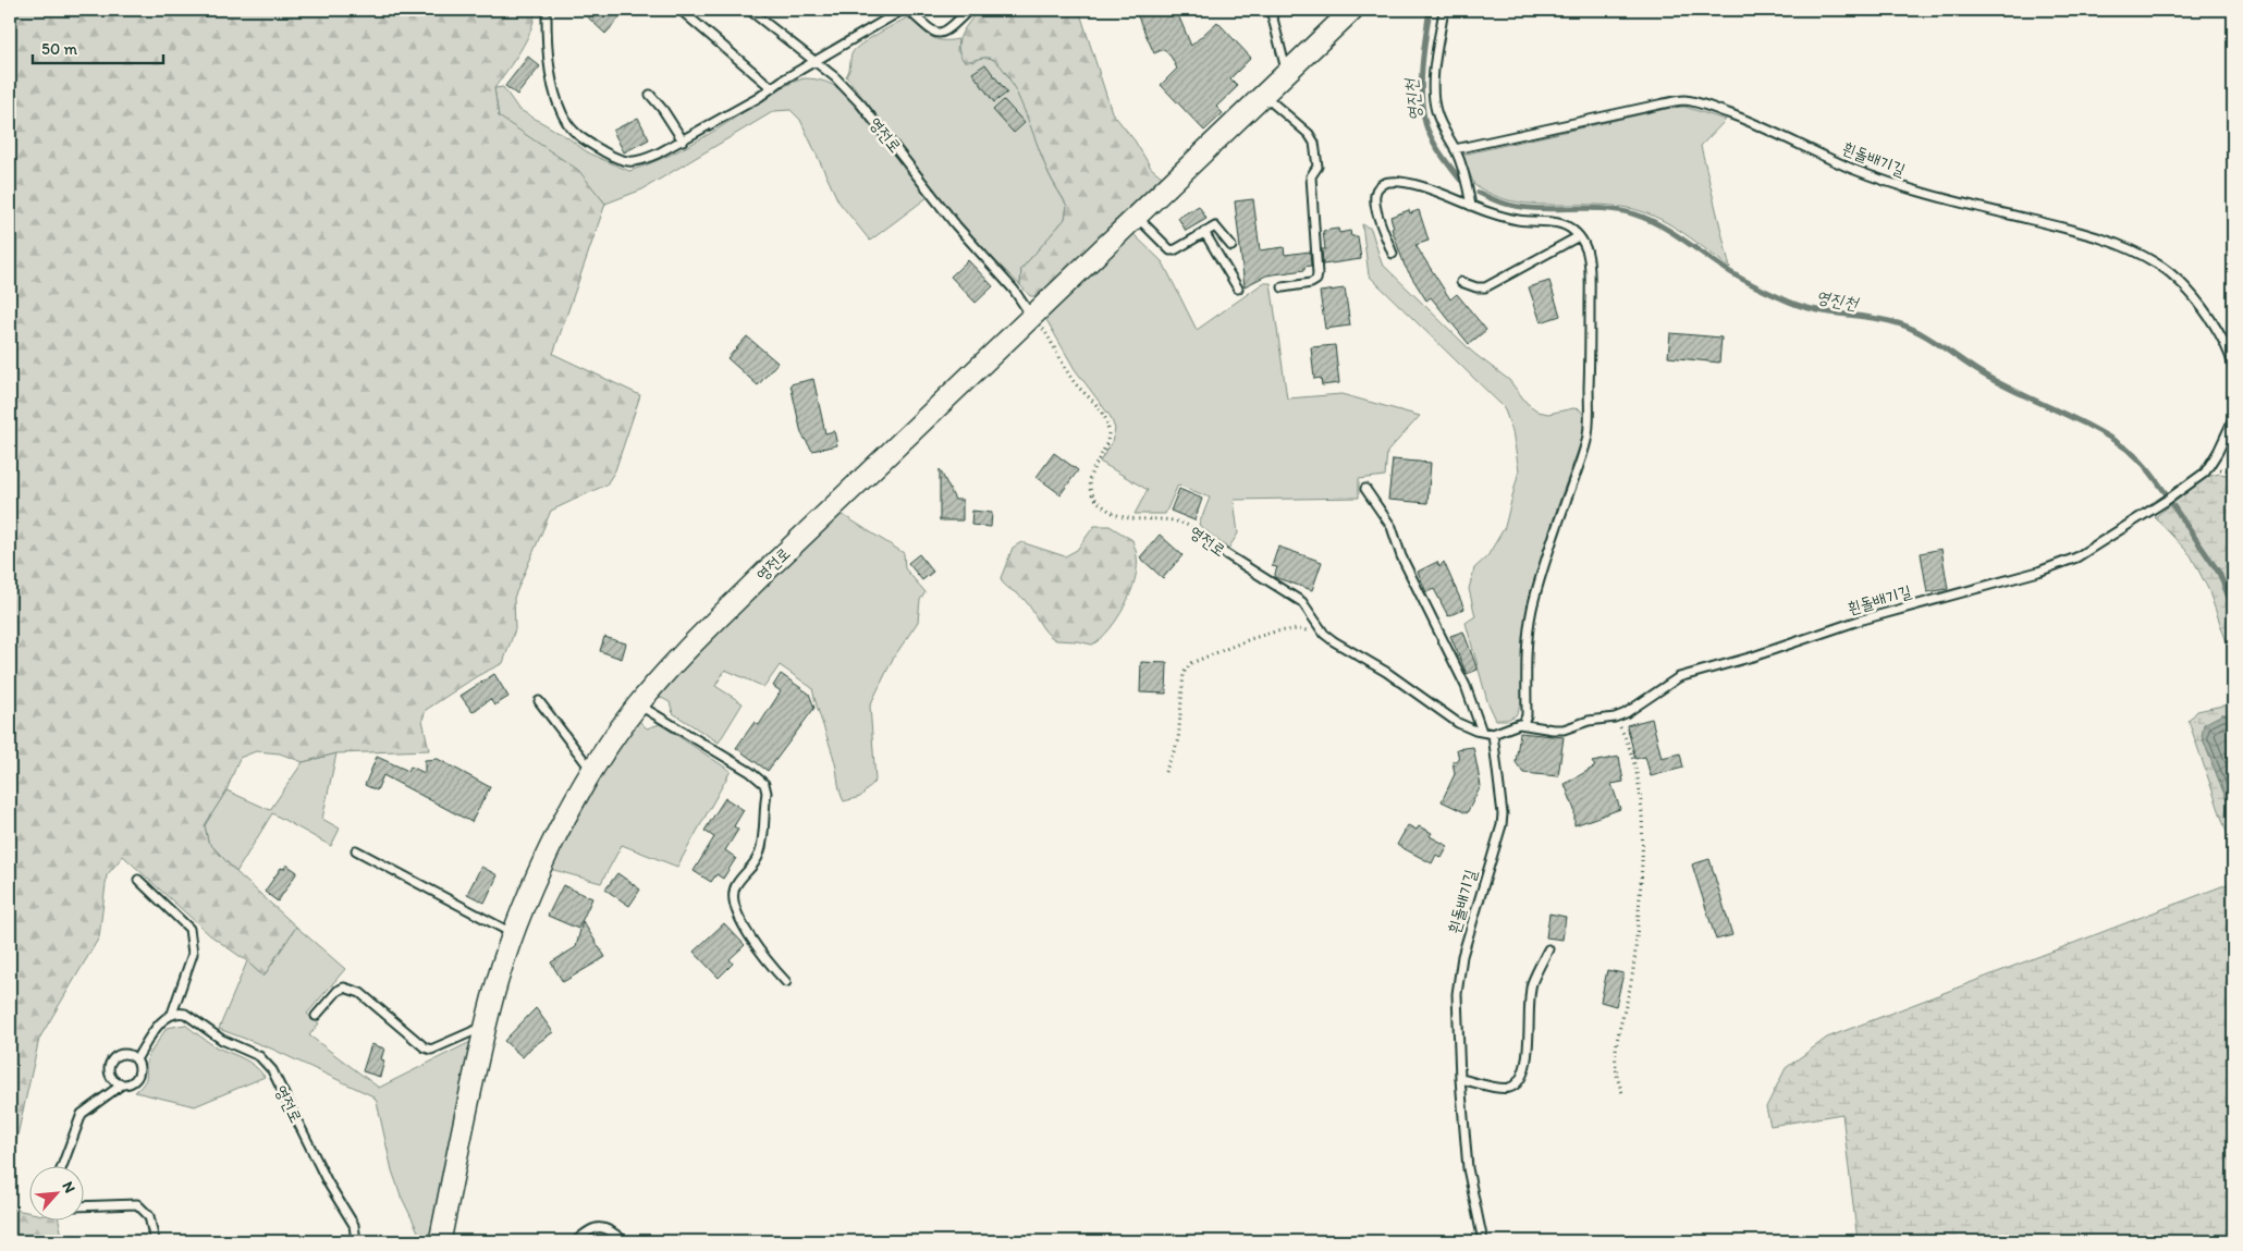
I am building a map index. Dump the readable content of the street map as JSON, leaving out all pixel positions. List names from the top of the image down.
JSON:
{
  "streets": {
    "street": ["영전로"],
    "lane": ["흰돌배기길"]
  },
  "crossings": [
    ["영전로", "흰돌배기길"]
  ],
  "water": ["영진천"],
  "scale_bar": "50 m",
  "north": "top right"
}
